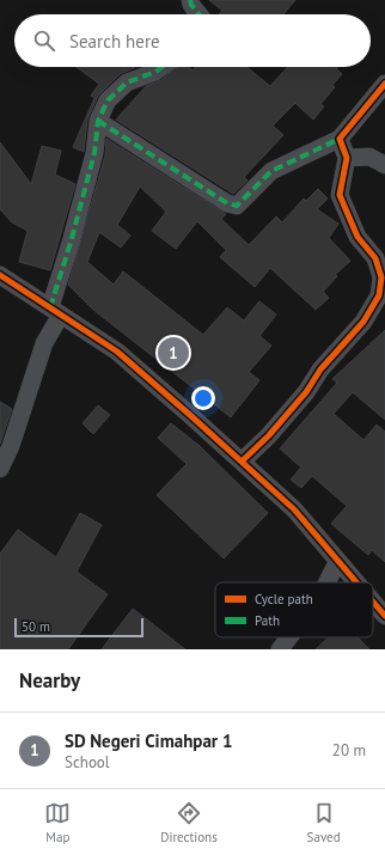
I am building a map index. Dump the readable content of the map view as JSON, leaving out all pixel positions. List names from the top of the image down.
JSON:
{
  "legend": ["Cycle path", "Path"],
  "scale_bar": "50 m",
  "page": {
    "search": "Search here",
    "pins": "1",
    "scale": "50 m",
    "heading": "Nearby",
    "list": [
      {
        "mark": "1",
        "name": "SD Negeri Cimahpar 1",
        "note": "School",
        "value": "20 m"
      }
    ],
    "nav": ["Map", "Directions", "Saved"]
  }
}
